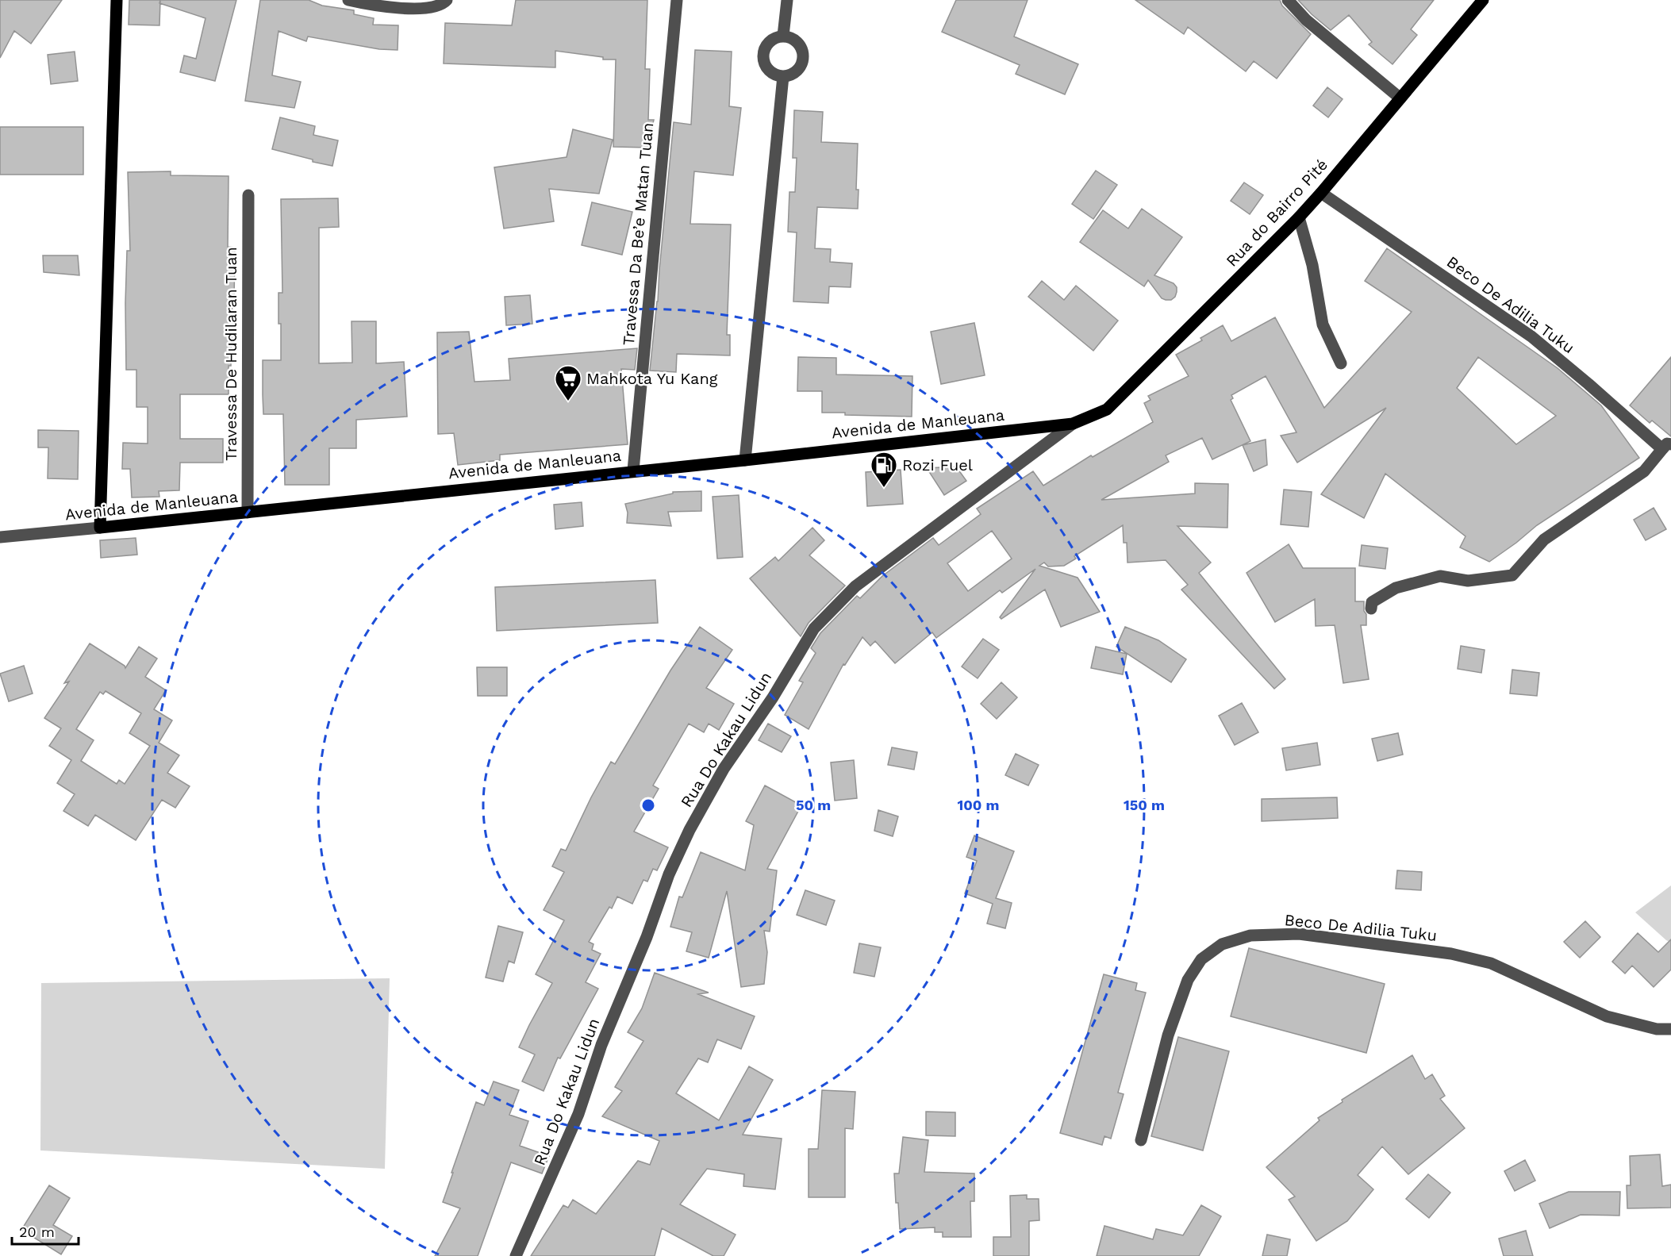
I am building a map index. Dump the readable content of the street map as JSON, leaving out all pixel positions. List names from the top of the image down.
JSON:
{
  "streets": {
    "main road": ["Rua do Bairro Pité", "Avenida de Manleuana"],
    "street": [
      "Travessa Da Be’e Matan Tuan",
      "Beco De Adilia Tuku",
      "Travessa De Hudilaran Tuan",
      "Rua Do Kakau Lidun"
    ]
  },
  "crossings": [
    ["Rua do Bairro Pité", "Beco De Adilia Tuku"],
    ["Rua do Bairro Pité", "Avenida de Manleuana"],
    ["Rua do Bairro Pité", "Rua Do Kakau Lidun"],
    ["Travessa Da Be’e Matan Tuan", "Avenida de Manleuana"],
    ["Travessa De Hudilaran Tuan", "Avenida de Manleuana"],
    ["Avenida de Manleuana", "Rua Do Kakau Lidun"]
  ],
  "places": {
    "supermarket": ["Mahkota Yu Kang"],
    "fuel station": ["Rozi Fuel"]
  },
  "scale_bar": "20 m",
  "rings": ["50 m", "100 m", "150 m"]
}
